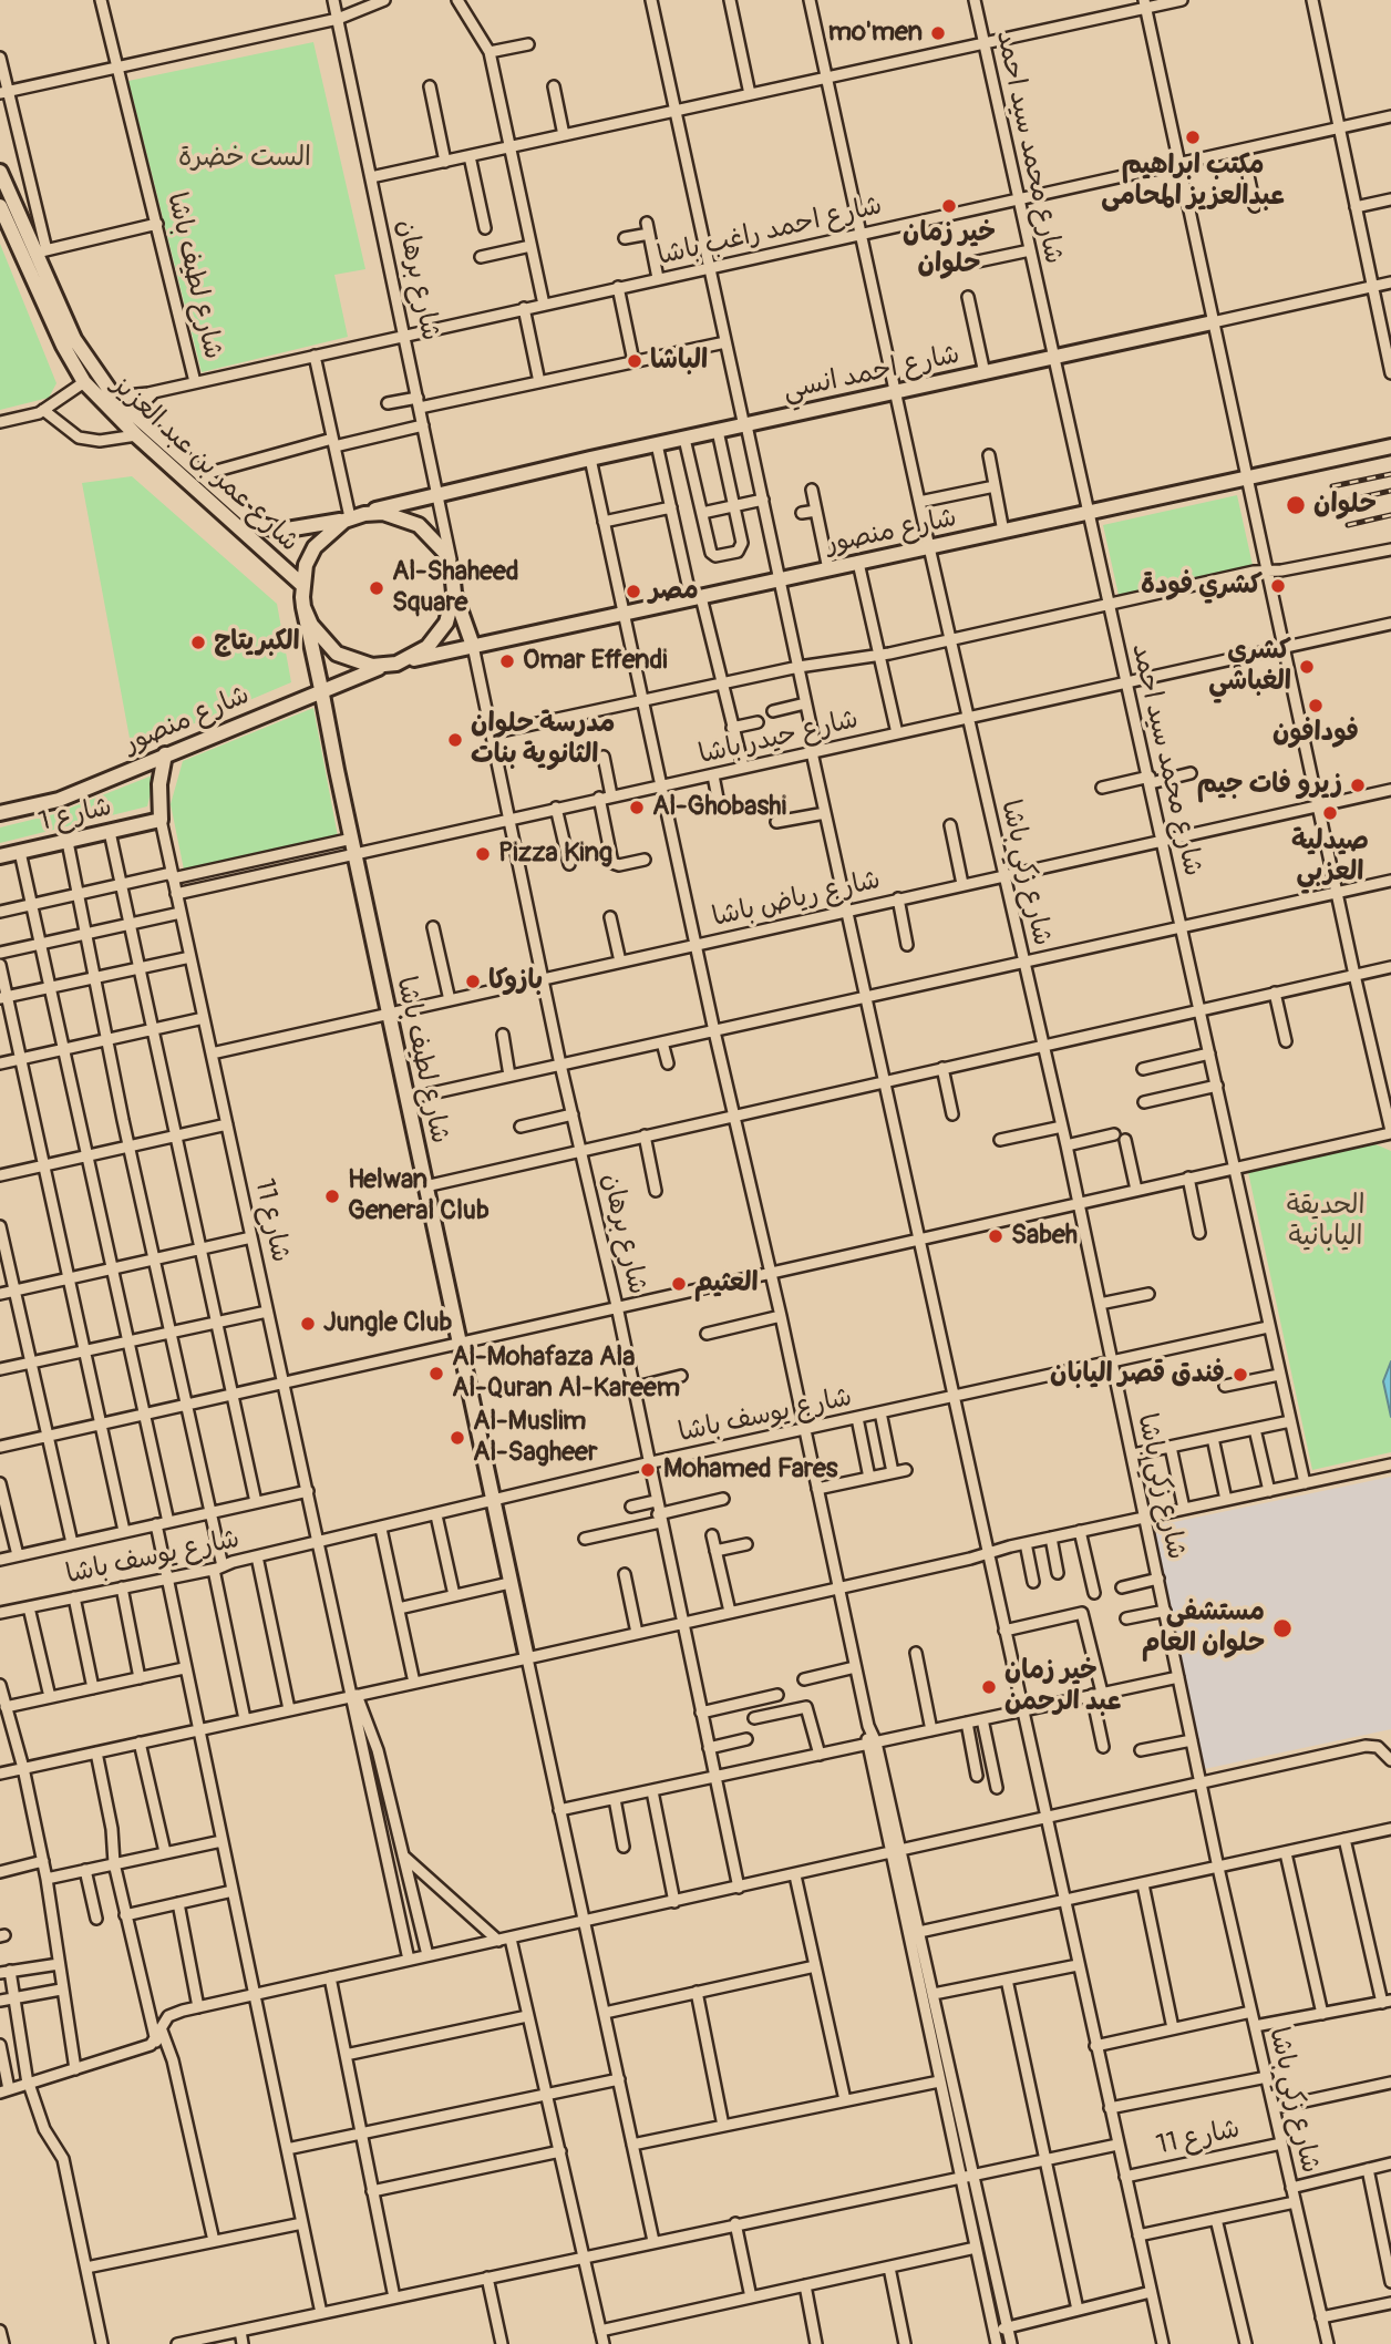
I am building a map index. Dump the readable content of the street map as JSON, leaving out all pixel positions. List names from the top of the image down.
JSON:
{
  "streets": {
    "street": [
      "شارع محمد سيد احمد",
      "شارع احمد راغب باشا",
      "شارع لطيف باشا",
      "شارع برهان",
      "شارع احمد انسي",
      "شارع عمر بن عبد العزيز",
      "شارع منصور",
      "شارع حيدر باشا",
      "شارع 1",
      "شارع زكي باشا",
      "شارع رياض باشا",
      "شارع 11",
      "شارع يوسف باشا"
    ]
  },
  "crossings": [
    ["شارع محمد سيد احمد", "شارع احمد راغب باشا"],
    ["شارع محمد سيد احمد", "شارع احمد انسي"],
    ["شارع محمد سيد احمد", "شارع منصور"],
    ["شارع محمد سيد احمد", "شارع حيدر باشا"],
    ["شارع محمد سيد احمد", "شارع رياض باشا"],
    ["شارع محمد سيد احمد", "شارع يوسف باشا"],
    ["شارع احمد راغب باشا", "شارع لطيف باشا"],
    ["شارع احمد راغب باشا", "شارع برهان"],
    ["شارع احمد راغب باشا", "شارع عمر بن عبد العزيز"],
    ["شارع احمد راغب باشا", "شارع زكي باشا"],
    ["شارع لطيف باشا", "شارع برهان"],
    ["شارع لطيف باشا", "شارع احمد انسي"],
    ["شارع لطيف باشا", "شارع عمر بن عبد العزيز"],
    ["شارع لطيف باشا", "شارع منصور"],
    ["شارع لطيف باشا", "شارع حيدر باشا"],
    ["شارع لطيف باشا", "شارع رياض باشا"],
    ["شارع لطيف باشا", "شارع يوسف باشا"],
    ["شارع برهان", "شارع احمد انسي"],
    ["شارع برهان", "شارع عمر بن عبد العزيز"],
    ["شارع برهان", "شارع منصور"],
    ["شارع برهان", "شارع حيدر باشا"],
    ["شارع برهان", "شارع رياض باشا"],
    ["شارع برهان", "شارع يوسف باشا"],
    ["شارع احمد انسي", "شارع عمر بن عبد العزيز"],
    ["شارع احمد انسي", "شارع منصور"],
    ["شارع احمد انسي", "شارع زكي باشا"],
    ["شارع عمر بن عبد العزيز", "شارع منصور"],
    ["شارع منصور", "شارع زكي باشا"],
    ["شارع منصور", "شارع 11"],
    ["شارع حيدر باشا", "شارع زكي باشا"],
    ["شارع حيدر باشا", "شارع 11"],
    ["شارع 1", "شارع 11"],
    ["شارع زكي باشا", "شارع رياض باشا"],
    ["شارع زكي باشا", "شارع 11"],
    ["شارع زكي باشا", "شارع يوسف باشا"],
    ["شارع رياض باشا", "شارع 11"],
    ["شارع 11", "شارع يوسف باشا"]
  ],
  "parks": ["الست خضرة", "الحديقة اليابانية"],
  "places": [
    "mo'men",
    "مكتب ابراهيم عبدالعزيز المحامى",
    "خير زمان حلوان",
    "الباشا",
    "حلوان",
    "كشري فودة",
    "Al-Shaheed Square",
    "مصر",
    "الكبريتاج",
    "Omar Effendi",
    "كشري الغباشي",
    "فودافون",
    "مدرسة حلوان الثانوية بنات",
    "زيرو فات جيم",
    "Al-Ghobashi",
    "صيدلية العزبي",
    "Pizza King",
    "بازوكا",
    "Helwan General Club",
    "Sabeh",
    "العثيم",
    "Jungle Club",
    "Al-Mohafaza Ala Al-Quran Al-Kareem",
    "فندق قصر اليابان",
    "Al-Muslim Al-Sagheer",
    "Mohamed Fares",
    "مستشفى حلوان العام",
    "خير زمان عبد الرحمن"
  ]
}
